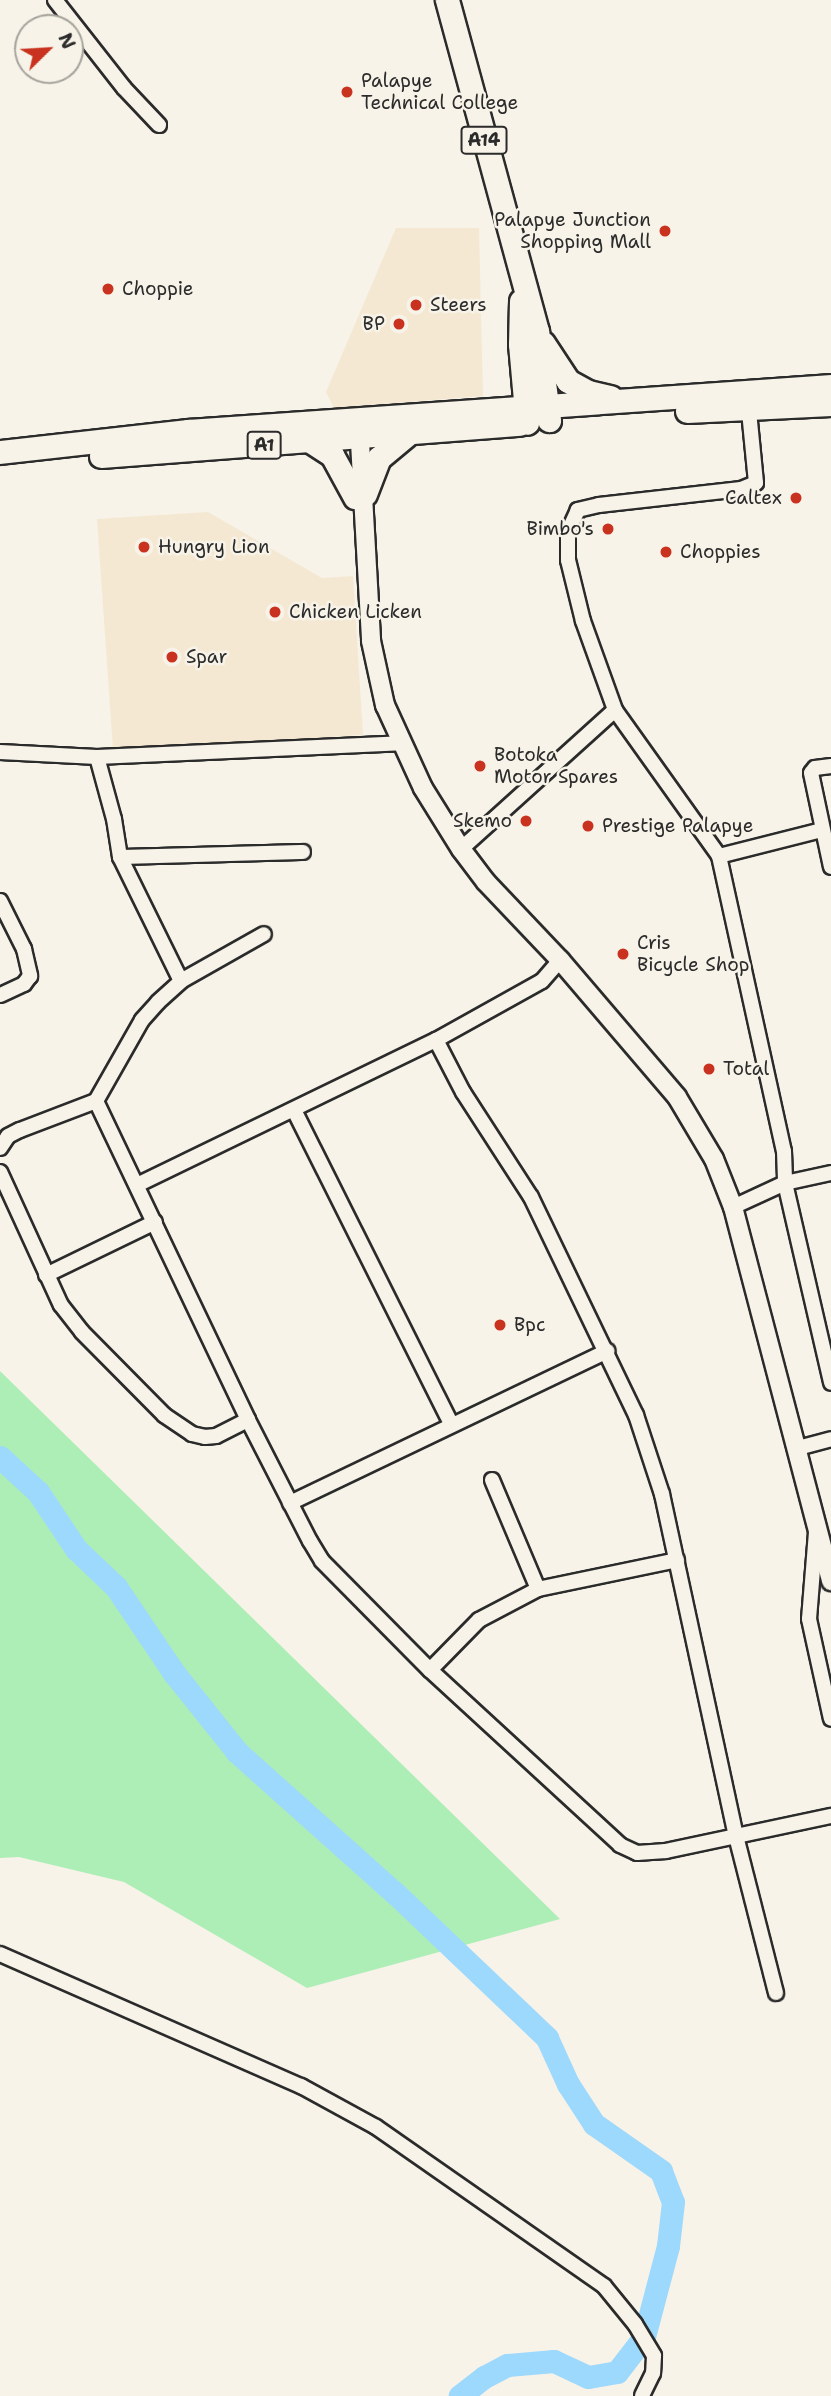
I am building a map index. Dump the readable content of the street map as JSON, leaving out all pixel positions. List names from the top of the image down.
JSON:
{
  "streets": {
    "highway": ["A14", "A1"]
  },
  "crossings": [
    ["A14", "A1"]
  ],
  "places": [
    "Palapye Technical College",
    "Palapye Junction Shopping Mall",
    "Choppie",
    "Steers",
    "BP",
    "Caltex",
    "Bimbo's",
    "Hungry Lion",
    "Choppies",
    "Chicken Licken",
    "Spar",
    "Botoka Motor Spares",
    "Skemo",
    "Prestige Palapye",
    "Cris Bicycle Shop",
    "Total",
    "Bpc"
  ],
  "north": "top right"
}
